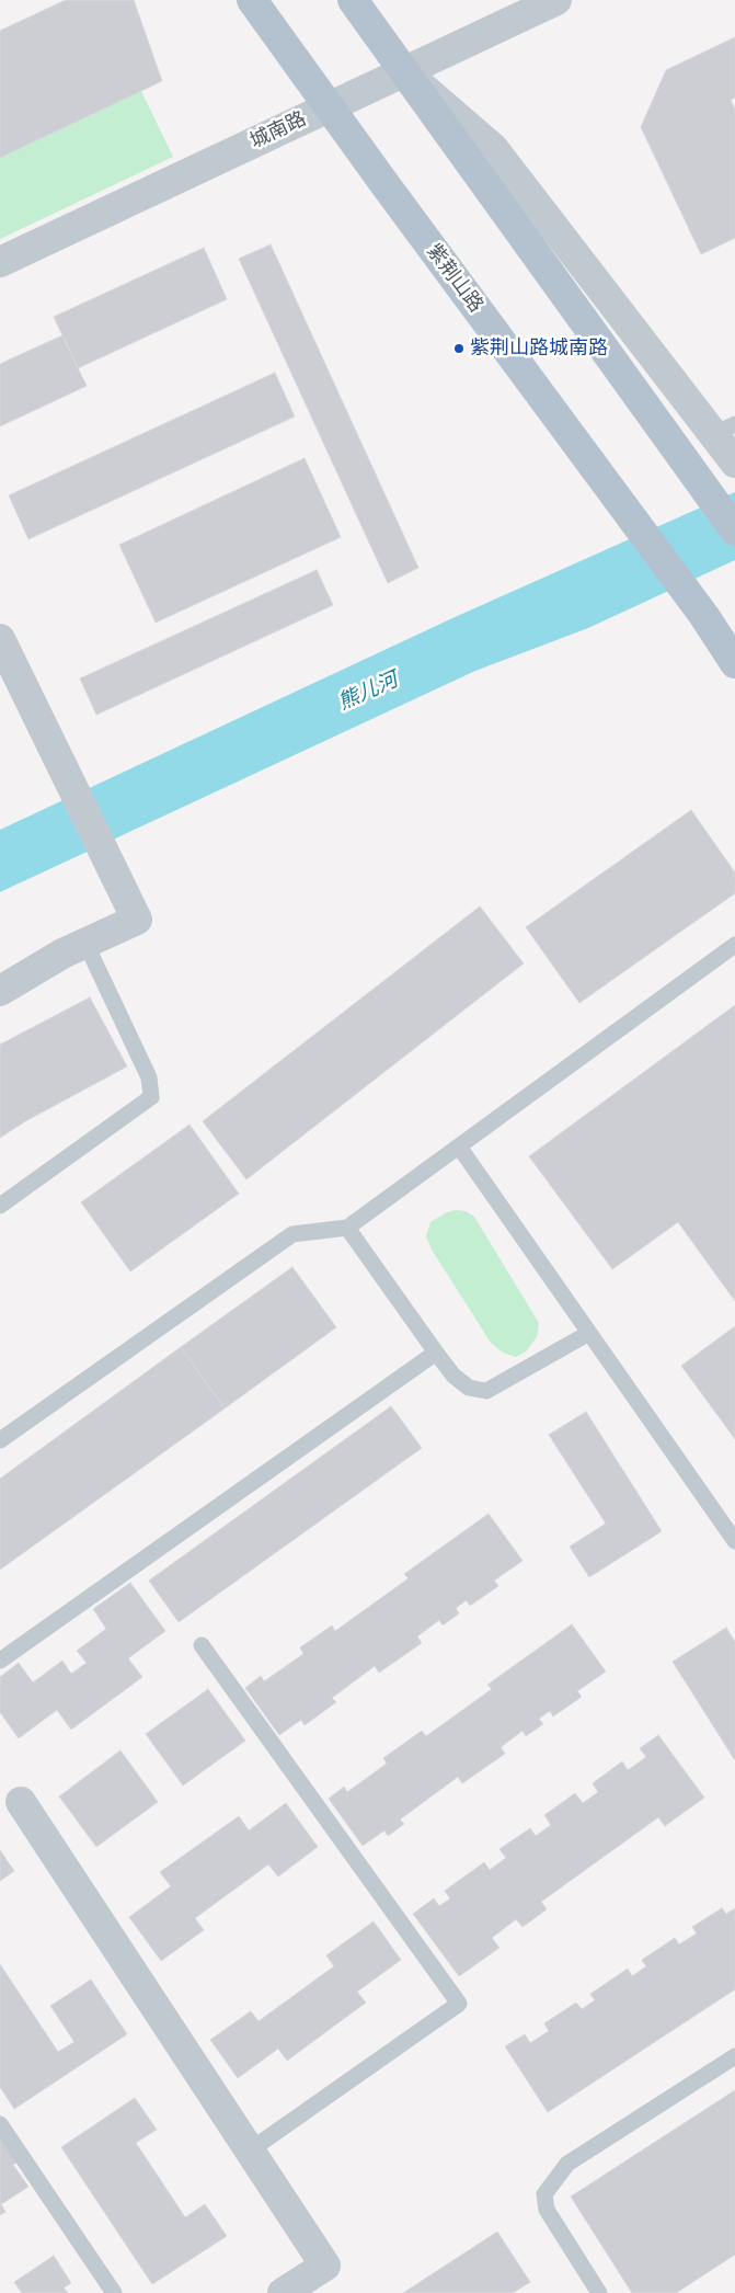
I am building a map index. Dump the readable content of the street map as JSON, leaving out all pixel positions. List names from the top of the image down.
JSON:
{
  "streets": {
    "main road": ["紫荆山路"],
    "street": ["城南路"]
  },
  "crossings": [
    ["城南路", "紫荆山路"]
  ],
  "water": ["熊儿河"],
  "places": ["紫荆山路城南路"]
}
